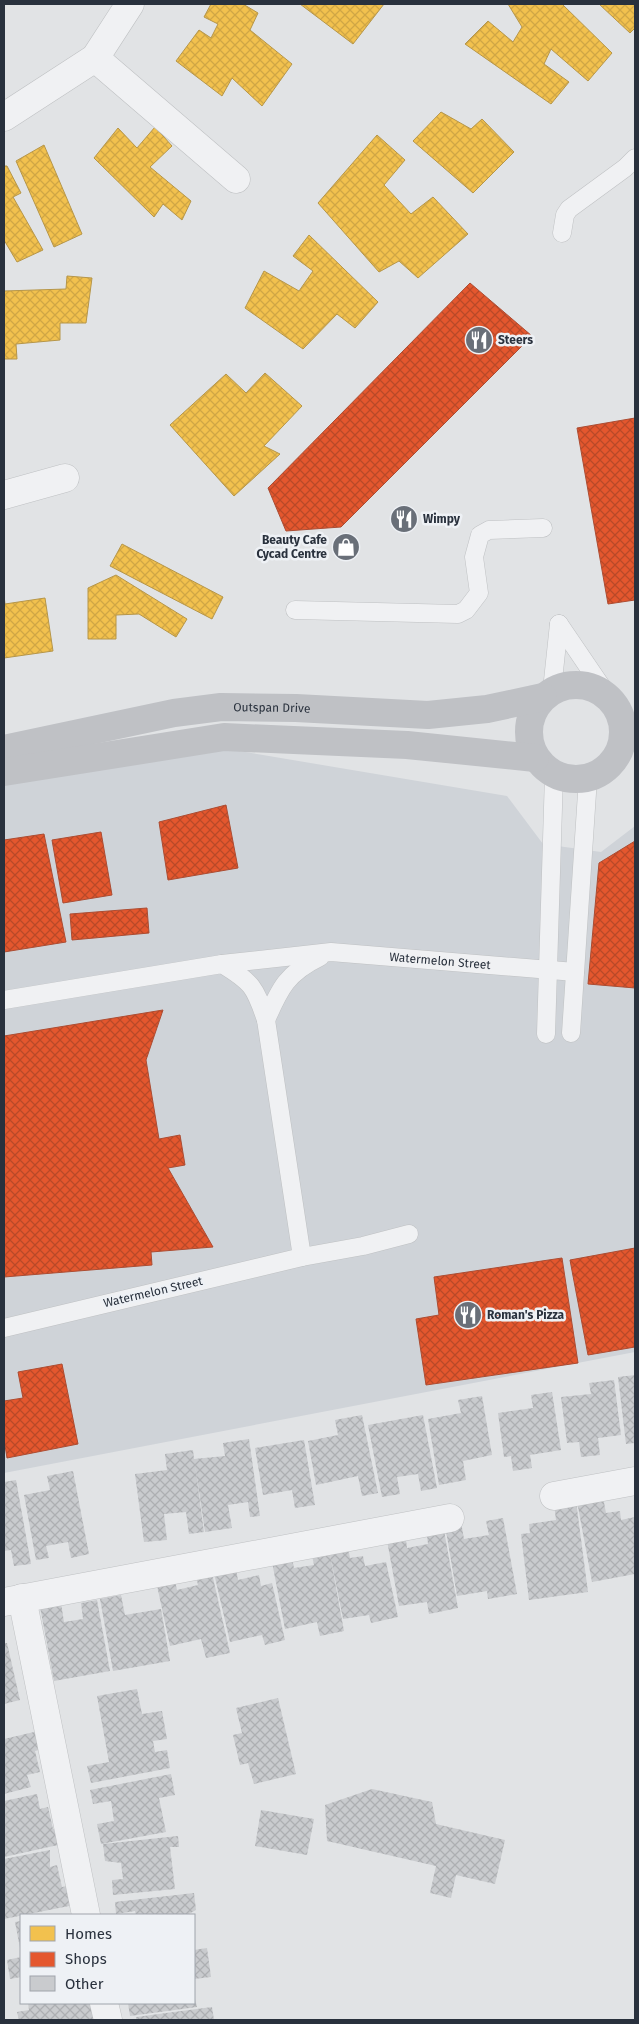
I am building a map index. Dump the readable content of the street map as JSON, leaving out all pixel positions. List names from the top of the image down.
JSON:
{
  "streets": {
    "street": ["Outspan Drive"],
    "lane": ["Watermelon Street"]
  },
  "places": {
    "restaurant": ["Steers", "Wimpy", "Roman's Pizza"],
    "shop": ["Beauty Cafe Cycad Centre"]
  },
  "legend": ["Homes", "Shops", "Other"]
}
